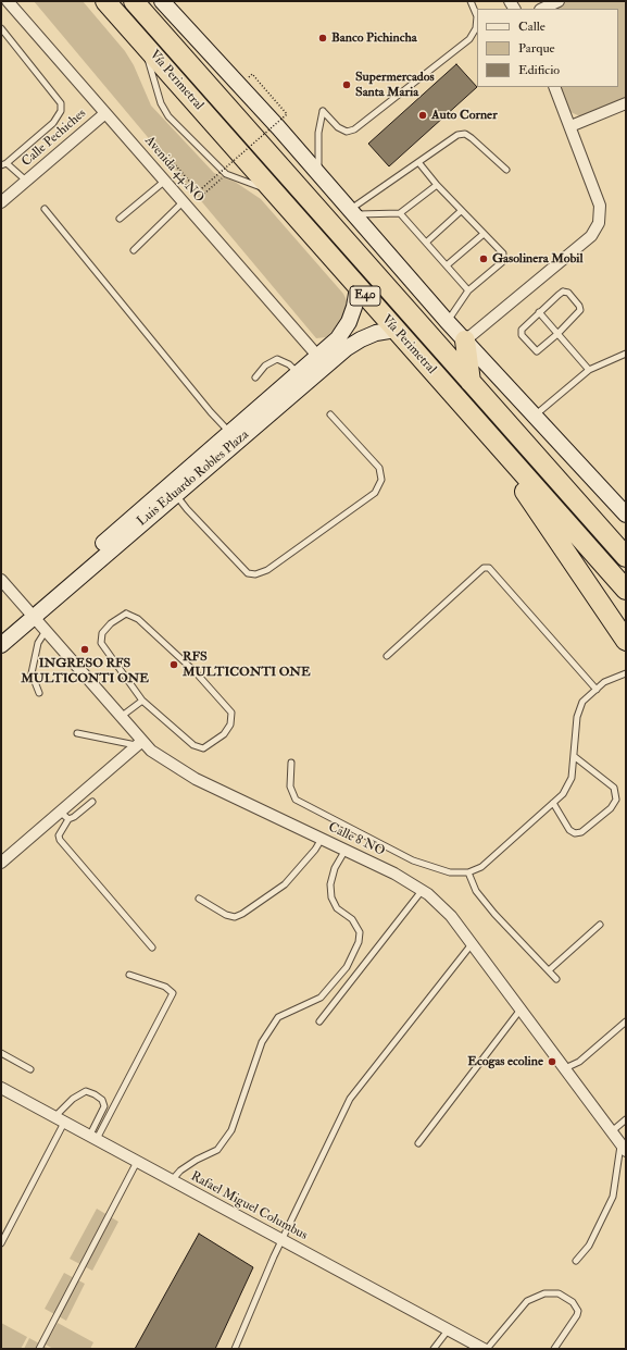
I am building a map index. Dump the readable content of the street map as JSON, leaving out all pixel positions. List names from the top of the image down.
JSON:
{
  "streets": {
    "highway": ["Vía Perimetral", "E40"],
    "street": [
      "Calle Pechiches",
      "Avenida 44 NO",
      "Luis Eduardo Robles Plaza",
      "Calle 8 NO",
      "Rafael Miguel Columbus"
    ]
  },
  "crossings": [
    ["Vía Perimetral", "Luis Eduardo Robles Plaza"],
    ["Calle Pechiches", "Avenida 44 NO"],
    ["Avenida 44 NO", "Luis Eduardo Robles Plaza"],
    ["Luis Eduardo Robles Plaza", "Calle 8 NO"]
  ],
  "places": [
    "Banco Pichincha",
    "Supermercados Santa Maria",
    "Auto Corner",
    "Gasolinera Mobil",
    "INGRESO RFS MULTICONTI ONE",
    "RFS MULTICONTI ONE",
    "Ecogas ecoline"
  ],
  "legend": ["Calle", "Parque", "Edificio"]
}
